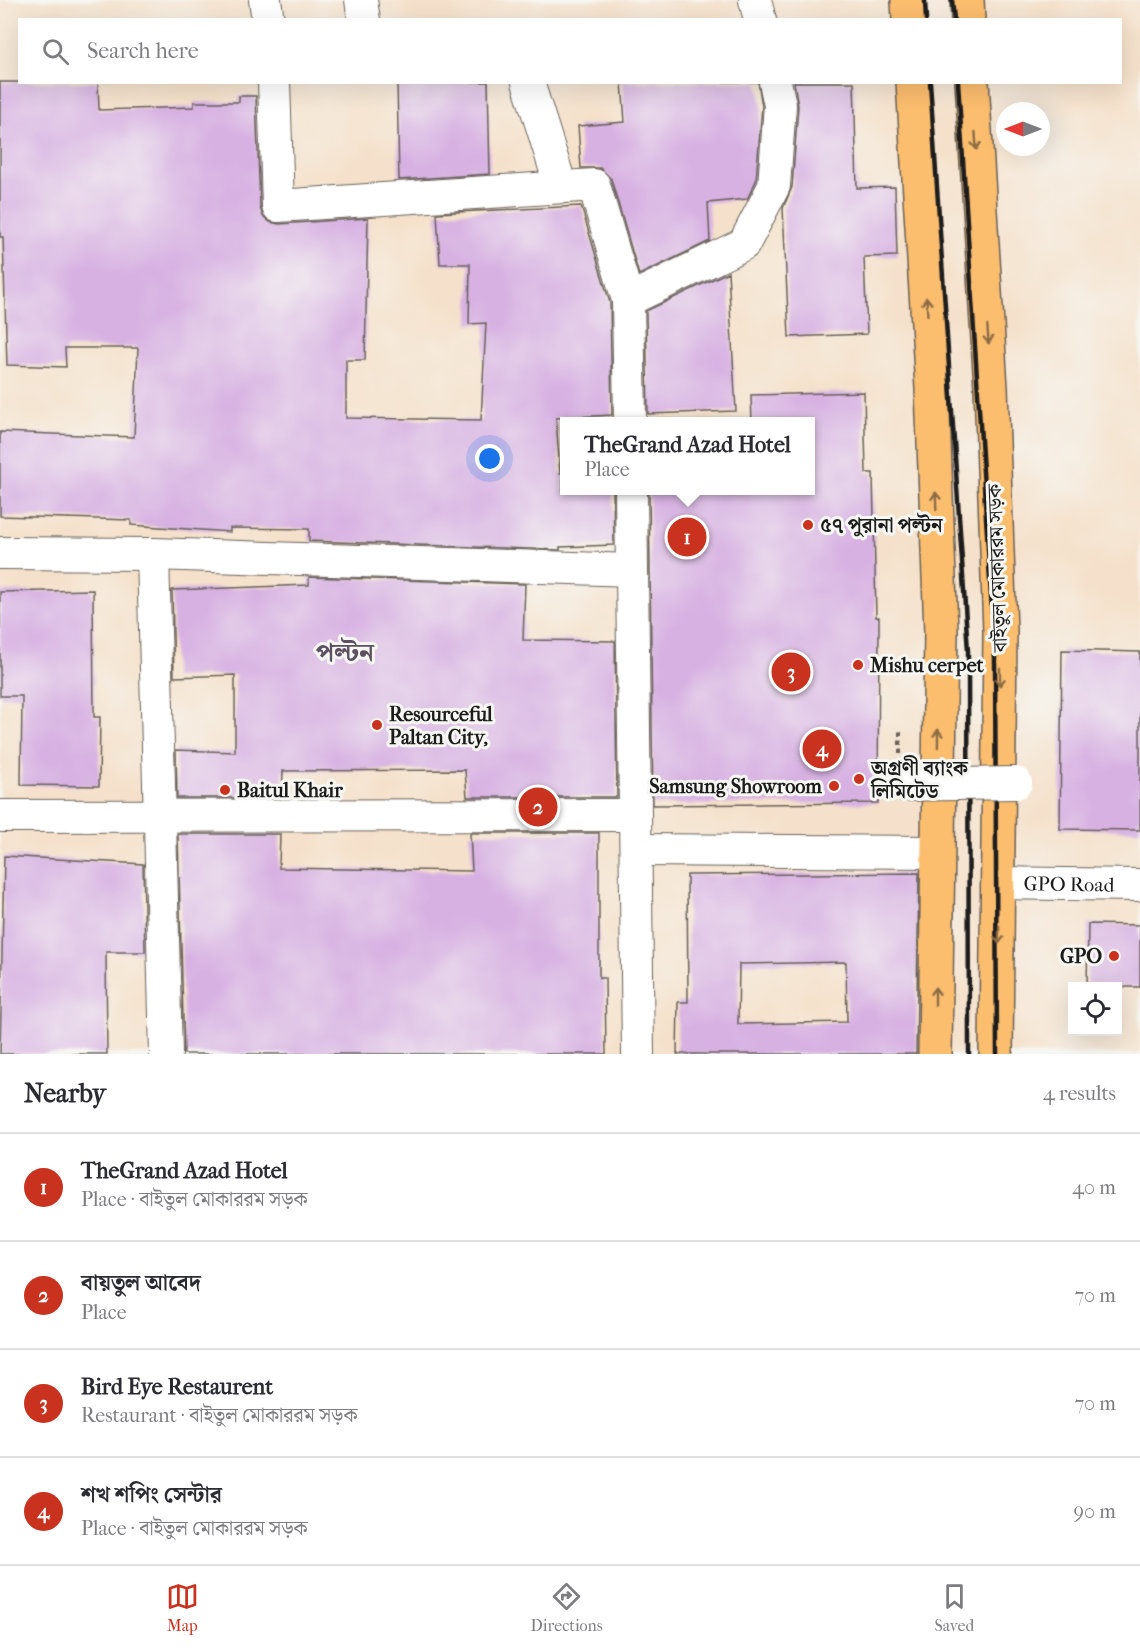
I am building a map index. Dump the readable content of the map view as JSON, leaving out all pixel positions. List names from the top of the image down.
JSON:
{
  "streets": {
    "main road": ["বাইতুল মোকাররম সড়ক"],
    "street": ["GPO Road"]
  },
  "crossings": [
    ["বাইতুল মোকাররম সড়ক", "GPO Road"]
  ],
  "districts": ["পল্টন"],
  "places": [
    "৫৭ পুরানা পল্টন",
    "Mishu cerpet",
    "Resourceful Paltan City,",
    "অগ্রণী ব্যাংক লিমিটেড",
    "Samsung Showroom",
    "Baitul Khair",
    "GPO"
  ],
  "north": "left",
  "page": {
    "search": "Search here",
    "popup": ["TheGrand Azad Hotel", "Place"],
    "pins": [
      "1",
      "3",
      "4",
      "2"
    ],
    "heading": ["Nearby", "4 results"],
    "list": [
      {
        "mark": "1",
        "name": "TheGrand Azad Hotel",
        "note": "Place · বাইতুল মোকাররম সড়ক",
        "value": "40 m"
      },
      {
        "mark": "2",
        "name": "বায়তুল আবেদ",
        "note": "Place",
        "value": "70 m"
      },
      {
        "mark": "3",
        "name": "Bird Eye Restaurent",
        "note": "Restaurant · বাইতুল মোকাররম সড়ক",
        "value": "70 m"
      },
      {
        "mark": "4",
        "name": "শখ শপিং সেন্টার",
        "note": "Place · বাইতুল মোকাররম সড়ক",
        "value": "90 m"
      }
    ],
    "nav": ["Map", "Directions", "Saved"]
  }
}
